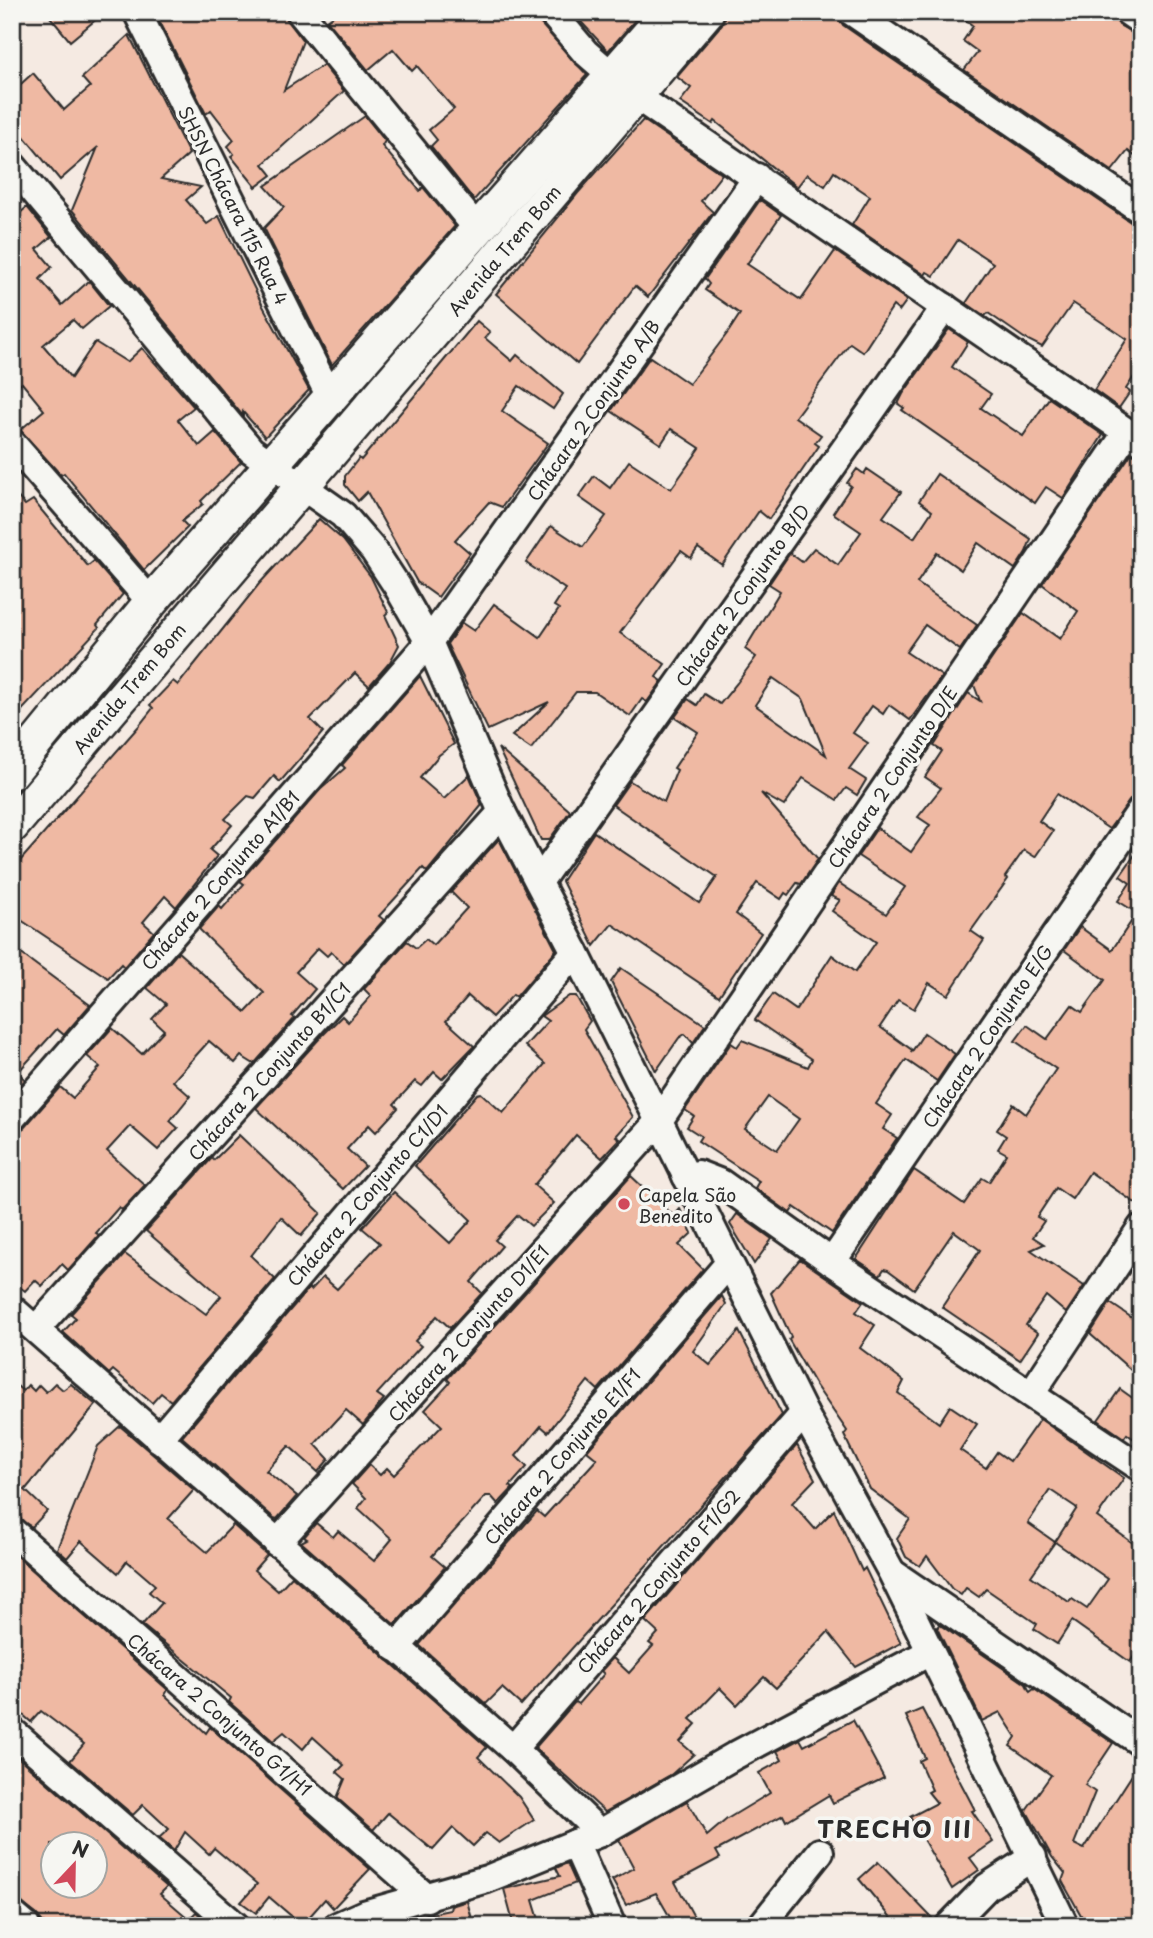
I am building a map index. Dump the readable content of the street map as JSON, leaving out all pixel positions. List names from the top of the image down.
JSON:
{
  "streets": {
    "street": [
      "SHSN Chácara 115 Rua 4",
      "Avenida Trem Bom",
      "Chácara 2 Conjunto A/B",
      "Chácara 2 Conjunto B/D",
      "Chácara 2 Conjunto D/E",
      "Chácara 2 Conjunto A1/B1",
      "Chácara 2 Conjunto E/G",
      "Chácara 2 Conjunto B1/C1",
      "Chácara 2 Conjunto C1/D1",
      "Chácara 2 Conjunto D1/E1",
      "Chácara 2 Conjunto E1/F1",
      "Chácara 2 Conjunto F1/G2",
      "Chácara 2 Conjunto G1/H1"
    ]
  },
  "crossings": [
    ["SHSN Chácara 115 Rua 4", "Avenida Trem Bom"],
    ["Chácara 2 Conjunto A/B", "Chácara 2 Conjunto A1/B1"],
    ["Chácara 2 Conjunto D/E", "Chácara 2 Conjunto D1/E1"]
  ],
  "districts": ["TRECHO III"],
  "places": ["Capela São Benedito"],
  "north": "top"
}
